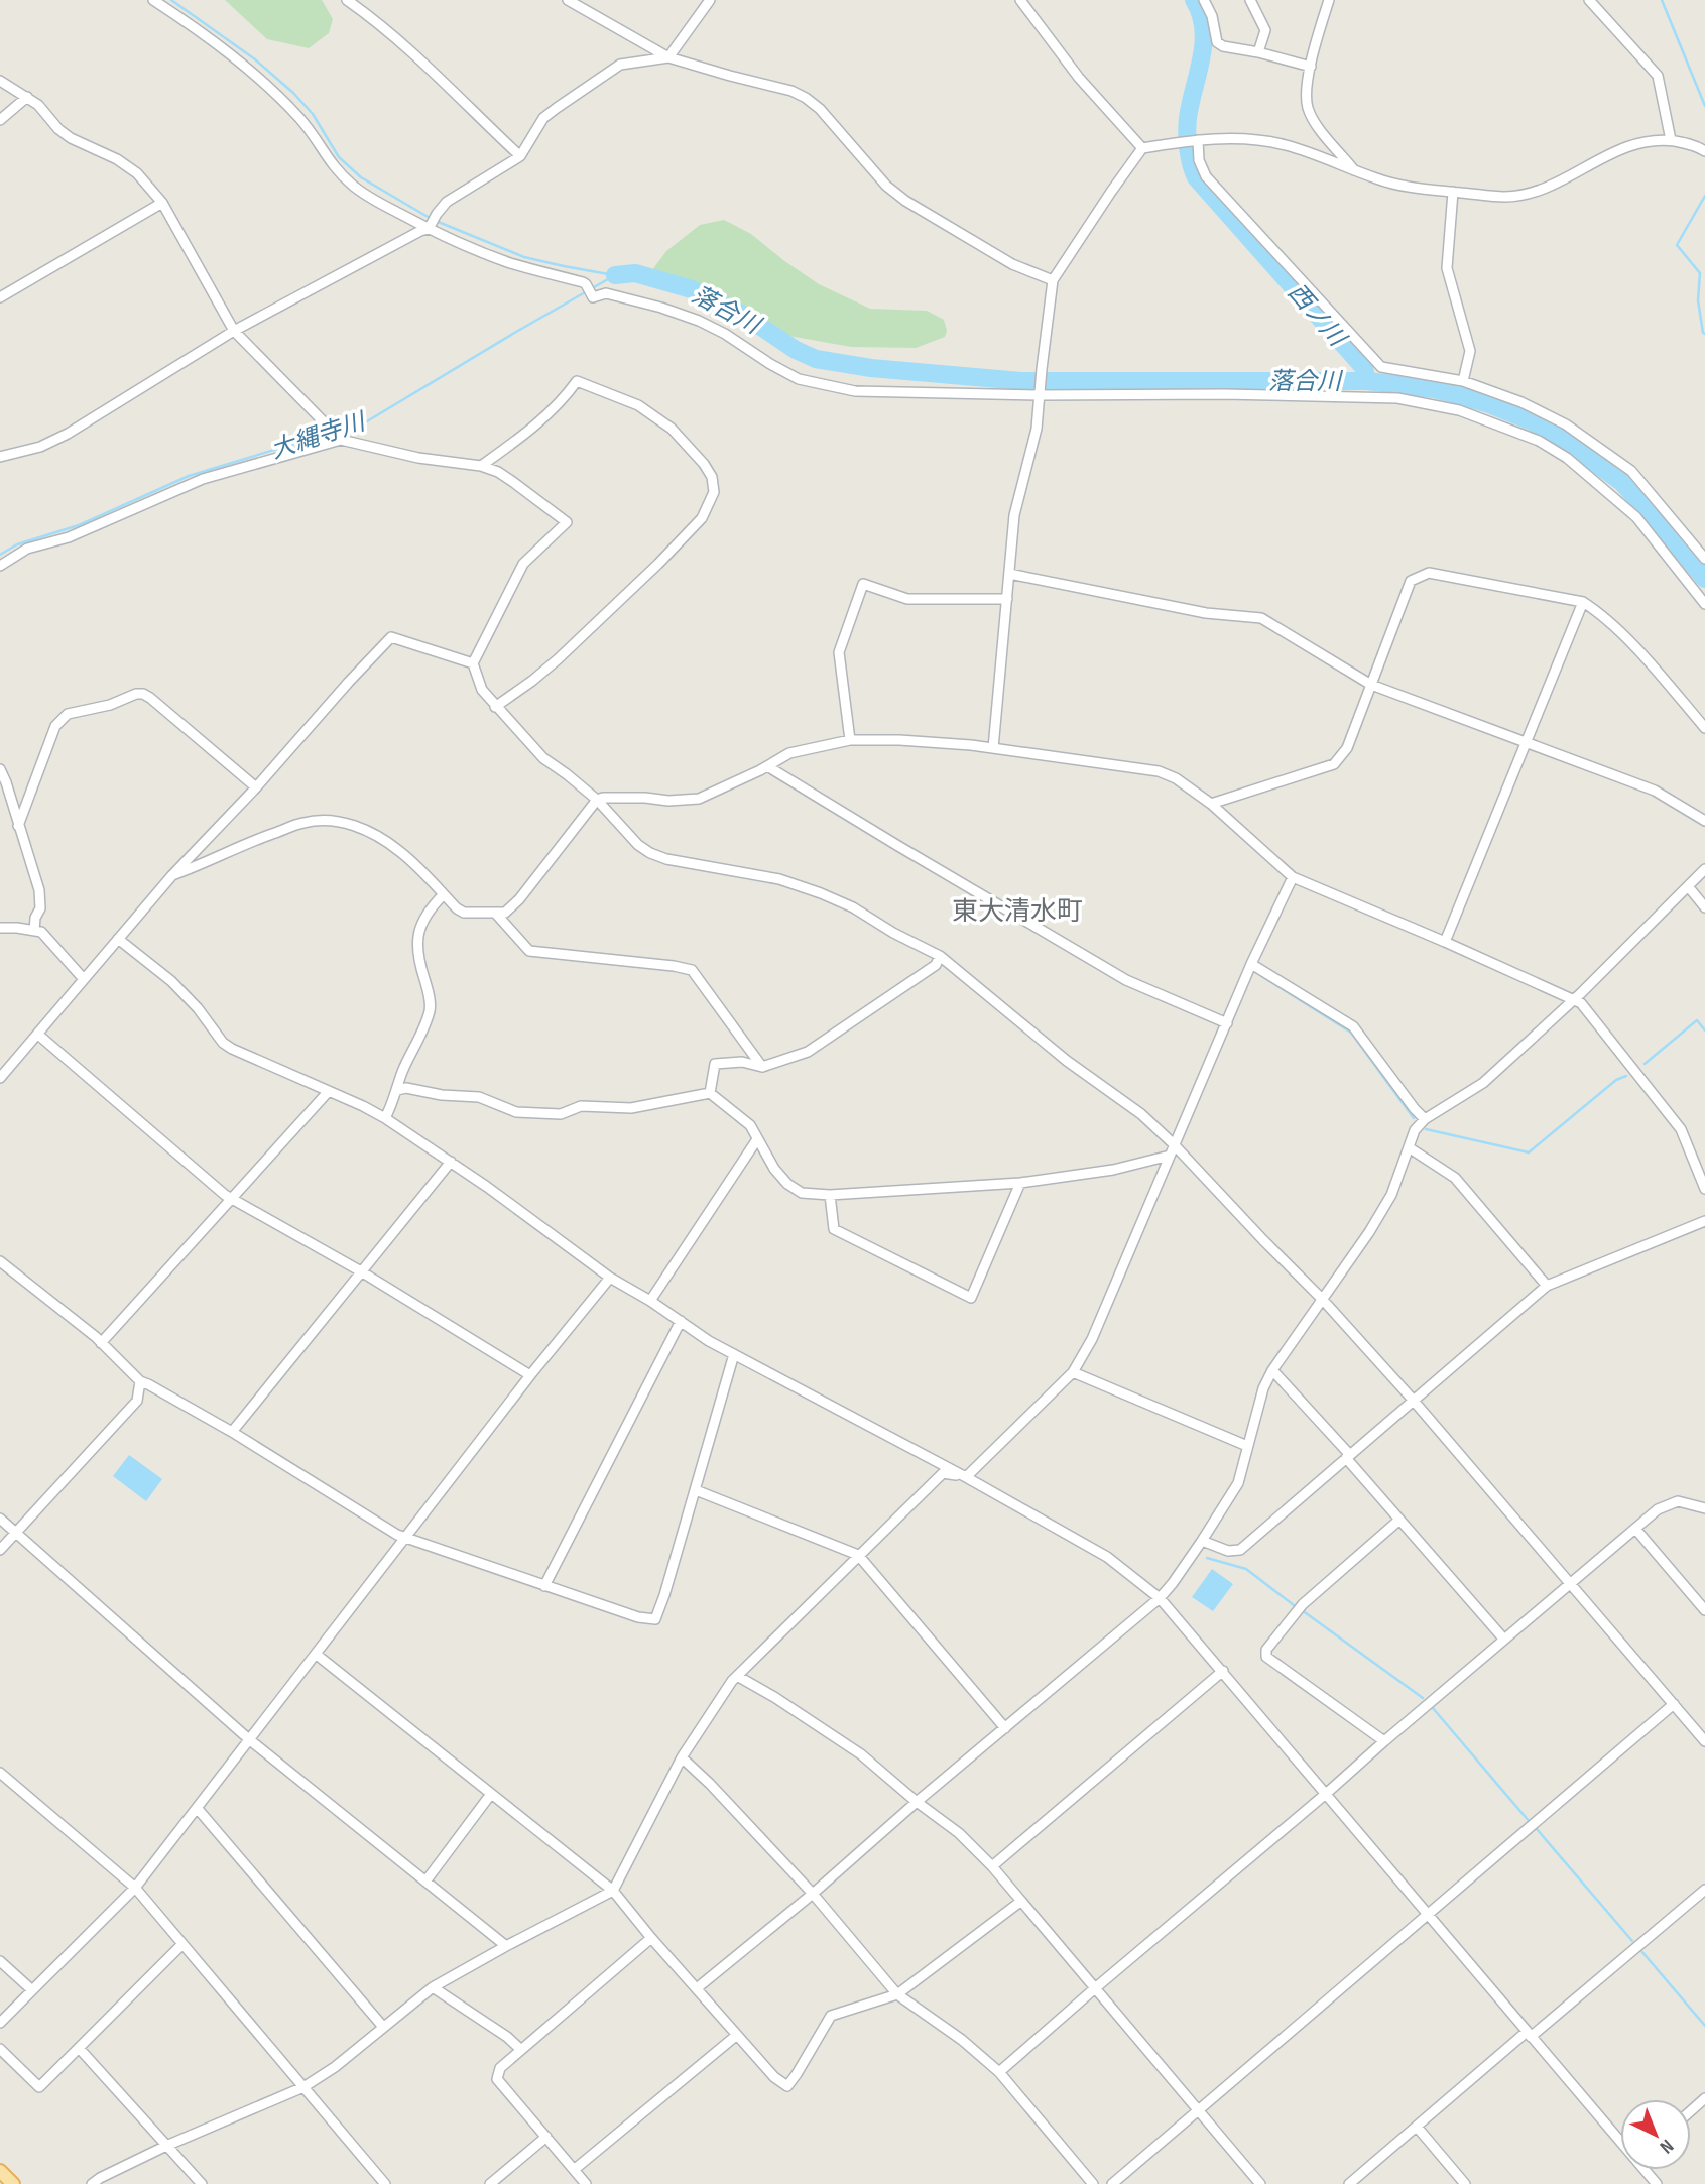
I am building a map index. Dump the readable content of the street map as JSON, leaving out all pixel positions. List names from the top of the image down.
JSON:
{
  "districts": ["東大清水町"],
  "water": ["落合川", "西ノ川", "大縄寺川"],
  "north": "bottom right"
}
